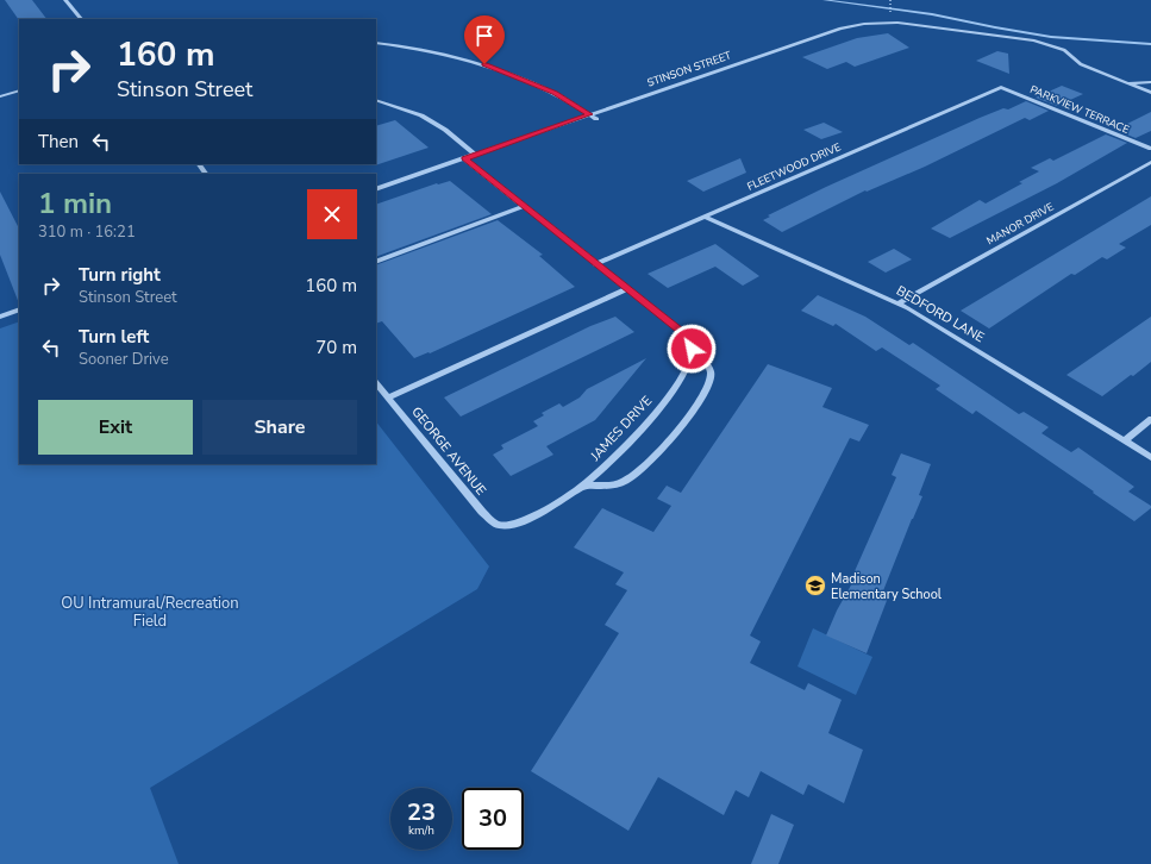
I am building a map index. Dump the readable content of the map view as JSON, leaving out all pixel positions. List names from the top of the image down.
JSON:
{
  "streets": {
    "street": [
      "STINSON STREET",
      "PARKVIEW TERRACE",
      "FLEETWOOD DRIVE",
      "MANOR DRIVE",
      "BEDFORD LANE",
      "JAMES DRIVE",
      "GEORGE AVENUE"
    ]
  },
  "crossings": [
    ["PARKVIEW TERRACE", "FLEETWOOD DRIVE"],
    ["FLEETWOOD DRIVE", "BEDFORD LANE"],
    ["MANOR DRIVE", "BEDFORD LANE"],
    ["JAMES DRIVE", "GEORGE AVENUE"]
  ],
  "parks": ["OU Intramural/Recreation Field"],
  "places": {
    "school or university": ["Madison Elementary School"]
  },
  "page": {
    "turn": ["160 m", "Stinson Street"],
    "then": "Then",
    "heading": ["1 min", "310 m · 16:21"],
    "list": [
      {
        "name": "Turn right",
        "note": "Stinson Street",
        "value": "160 m"
      },
      {
        "name": "Turn left",
        "note": "Sooner Drive",
        "value": "70 m"
      }
    ],
    "buttons": ["Exit", "Share"],
    "speed": "23 km/h",
    "limit": "30"
  }
}
